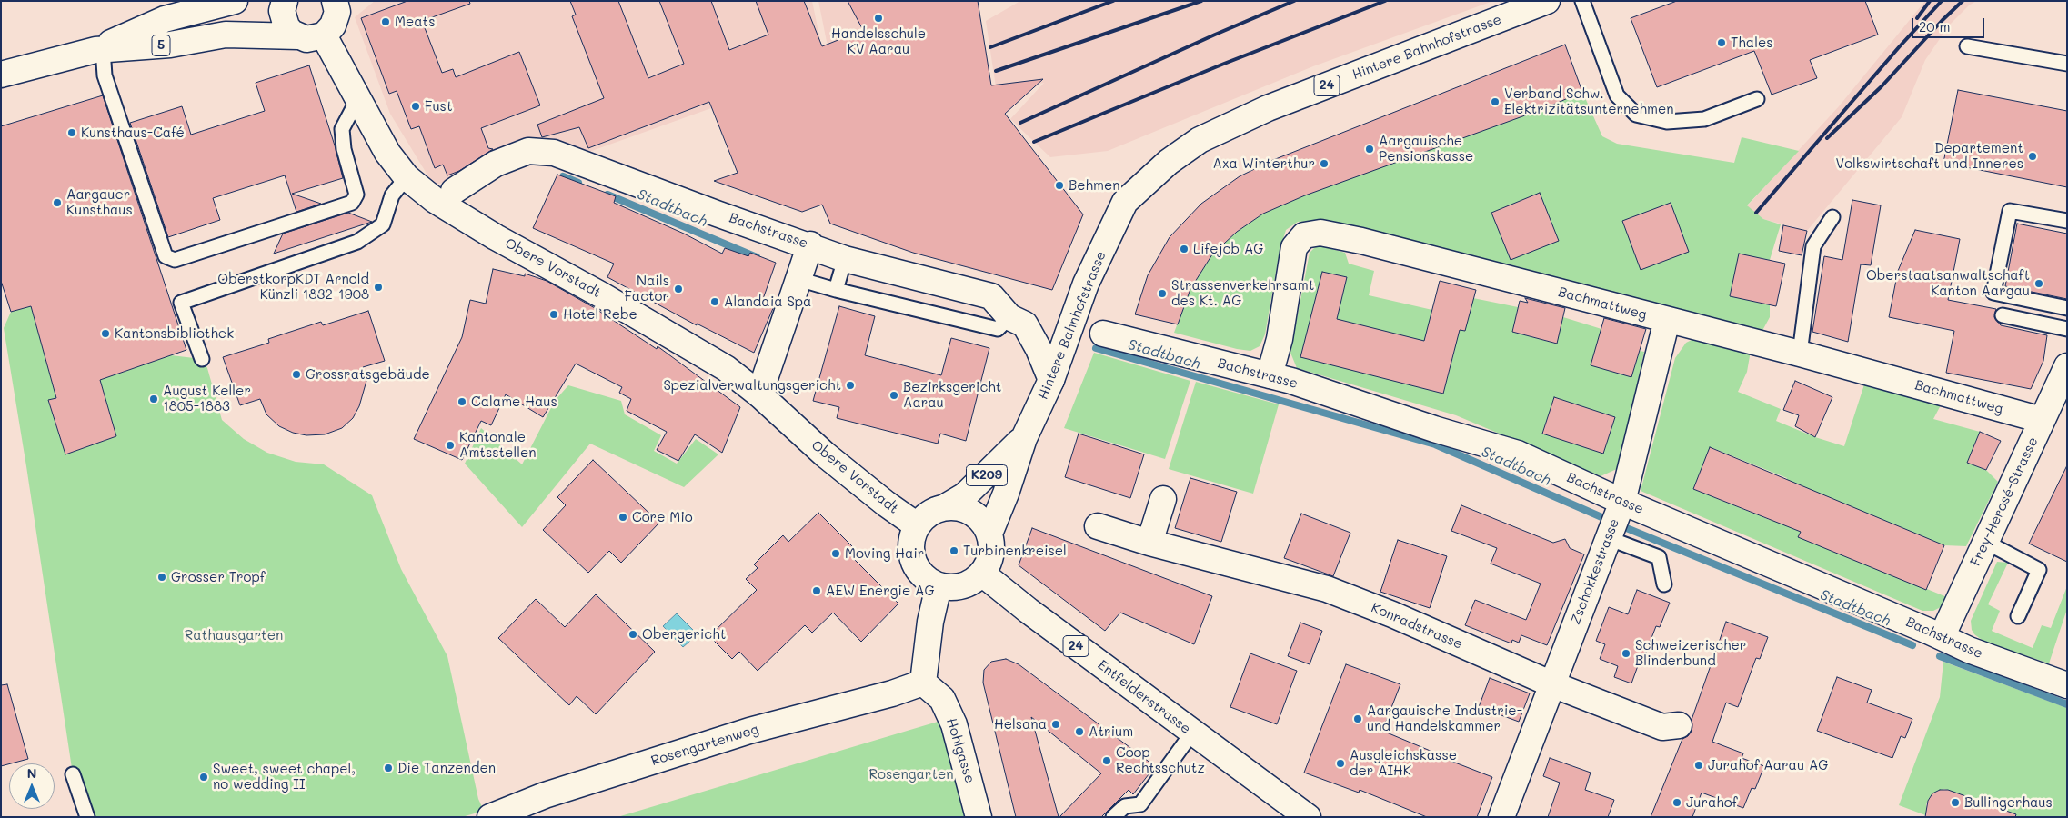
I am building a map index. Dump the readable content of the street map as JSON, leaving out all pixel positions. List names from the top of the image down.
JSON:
{
  "streets": {
    "street": [
      "5",
      "Hintere Bahnhofstrasse",
      "24",
      "Bachstrasse",
      "Obere Vorstadt",
      "Bachmattweg",
      "K209",
      "Frey-Herosé-Strasse",
      "Zschokkestrasse",
      "Konradstrasse",
      "Entfelderstrasse",
      "Rosengartenweg",
      "Hohlgasse"
    ]
  },
  "crossings": [
    ["Hintere Bahnhofstrasse", "Bachstrasse"],
    ["Hintere Bahnhofstrasse", "Obere Vorstadt"],
    ["Hintere Bahnhofstrasse", "K209"],
    ["Hintere Bahnhofstrasse", "Entfelderstrasse"],
    ["Bachstrasse", "Bachmattweg"],
    ["Bachstrasse", "Frey-Herosé-Strasse"],
    ["Bachstrasse", "Zschokkestrasse"],
    ["Obere Vorstadt", "K209"],
    ["Obere Vorstadt", "Entfelderstrasse"],
    ["Bachmattweg", "Frey-Herosé-Strasse"],
    ["Bachmattweg", "Zschokkestrasse"],
    ["K209", "Entfelderstrasse"],
    ["Zschokkestrasse", "Konradstrasse"],
    ["Rosengartenweg", "Hohlgasse"]
  ],
  "water": ["Stadtbach"],
  "parks": ["Rathausgarten", "Rosengarten"],
  "places": [
    "Handelsschule KV Aarau",
    "Meats",
    "Thales",
    "Verband Schw. Elektrizitätsunternehmen",
    "Fust",
    "Kunsthaus-Café",
    "Aargauische Pensionskasse",
    "Departement Volkswirtschaft und Inneres",
    "Axa Winterthur",
    "Behmen",
    "Aargauer Kunsthaus",
    "Lifejob AG",
    "Oberstaatsanwaltschaft Kanton Aargau",
    "OberstkorpKDT Arnold Künzli 1832-1908",
    "Nails Factor",
    "Strassenverkehrsamt des Kt. AG",
    "Alandaia Spa",
    "Hotel Rebe",
    "Kantonsbibliothek",
    "Grossratsgebäude",
    "Spezialverwaltungsgericht",
    "Bezirksgericht Aarau",
    "August Keller 1805-1883",
    "Calame Haus",
    "Kantonale Amtsstellen",
    "Core Mio",
    "Turbinenkreisel",
    "Moving Hair",
    "Grosser Tropf",
    "AEW Energie AG",
    "Obergericht",
    "Schweizerischer Blindenbund",
    "Aargauische Industrie- und Handelskammer",
    "Helsana",
    "Atrium",
    "Coop Rechtsschutz",
    "Ausgleichskasse der AIHK",
    "Jurahof Aarau AG",
    "Die Tanzenden",
    "Sweet, sweet chapel, no wedding II",
    "Jurahof",
    "Bullingerhaus"
  ],
  "scale_bar": "20 m",
  "north": "top"
}
